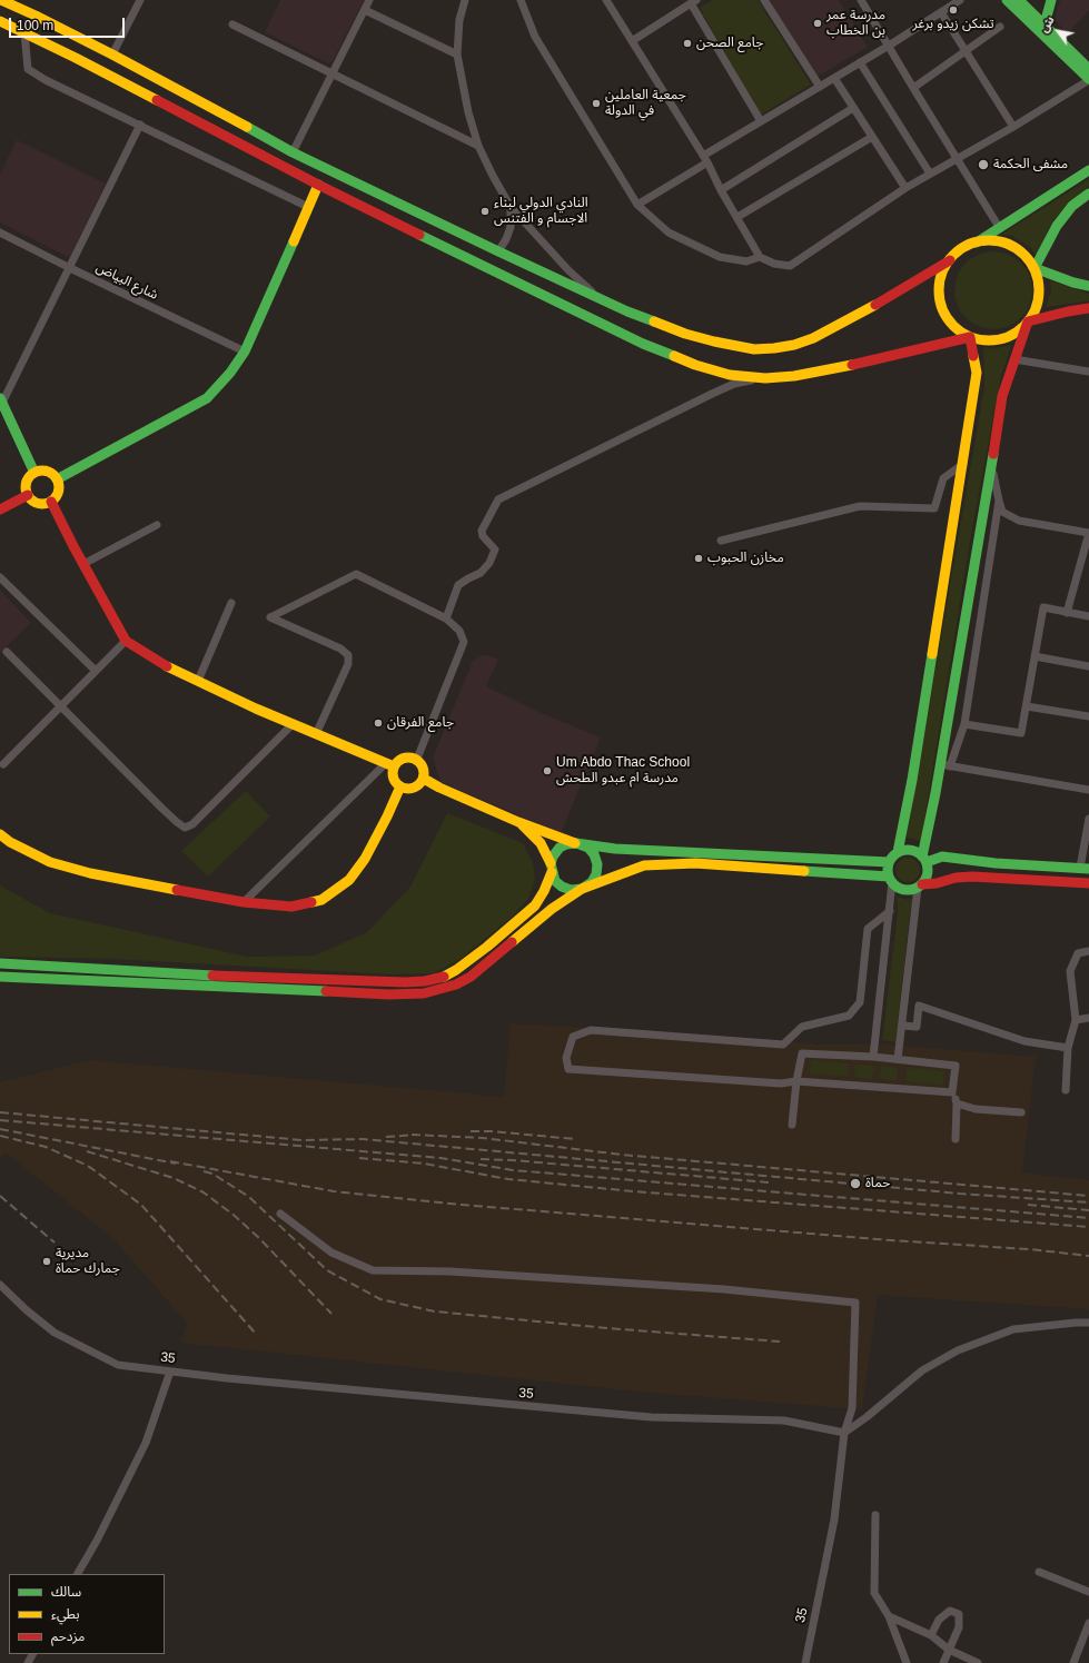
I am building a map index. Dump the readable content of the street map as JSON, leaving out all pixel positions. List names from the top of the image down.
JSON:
{
  "streets": {
    "street": ["شارع البياض", "35"]
  },
  "places": [
    "تشكن زيدو برغر",
    "مدرسة عمر بن الخطاب",
    "جامع الصحن",
    "جمعية العاملين في الدولة",
    "مشفى الحكمة",
    "النادي الدولي لبناء الاجسام و الفتنس",
    "مخازن الحبوب",
    "جامع الفرقان",
    "Um Abdo Thac School مدرسة ام عبدو الطحش",
    "حماة",
    "مديرية جمارك حماة"
  ],
  "legend": ["سالك", "بطيء", "مزدحم"],
  "scale_bar": "100 m",
  "north": "top left"
}
